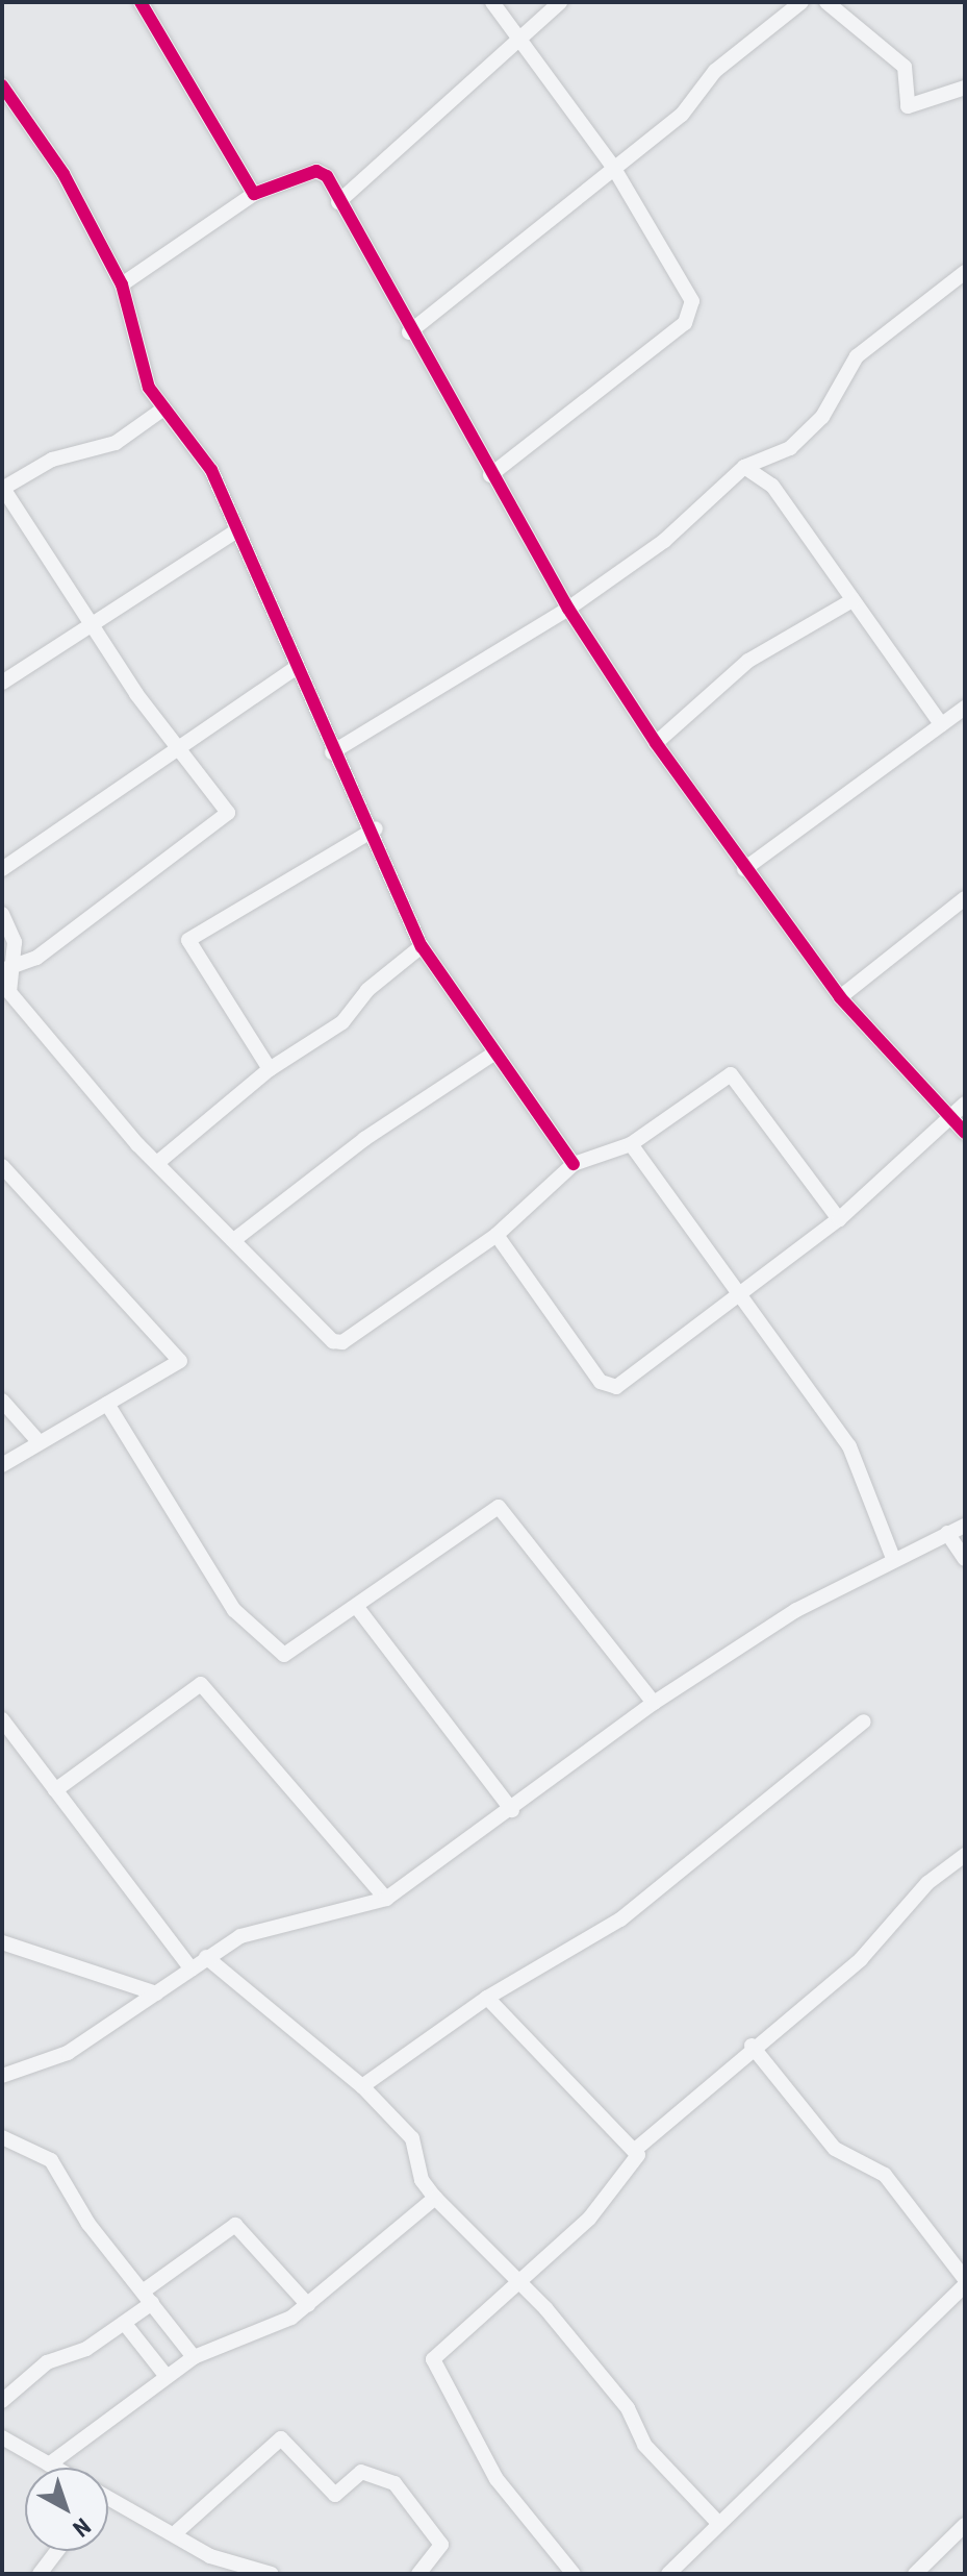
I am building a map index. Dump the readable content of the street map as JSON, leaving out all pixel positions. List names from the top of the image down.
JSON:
{
  "north": "bottom right"
}
